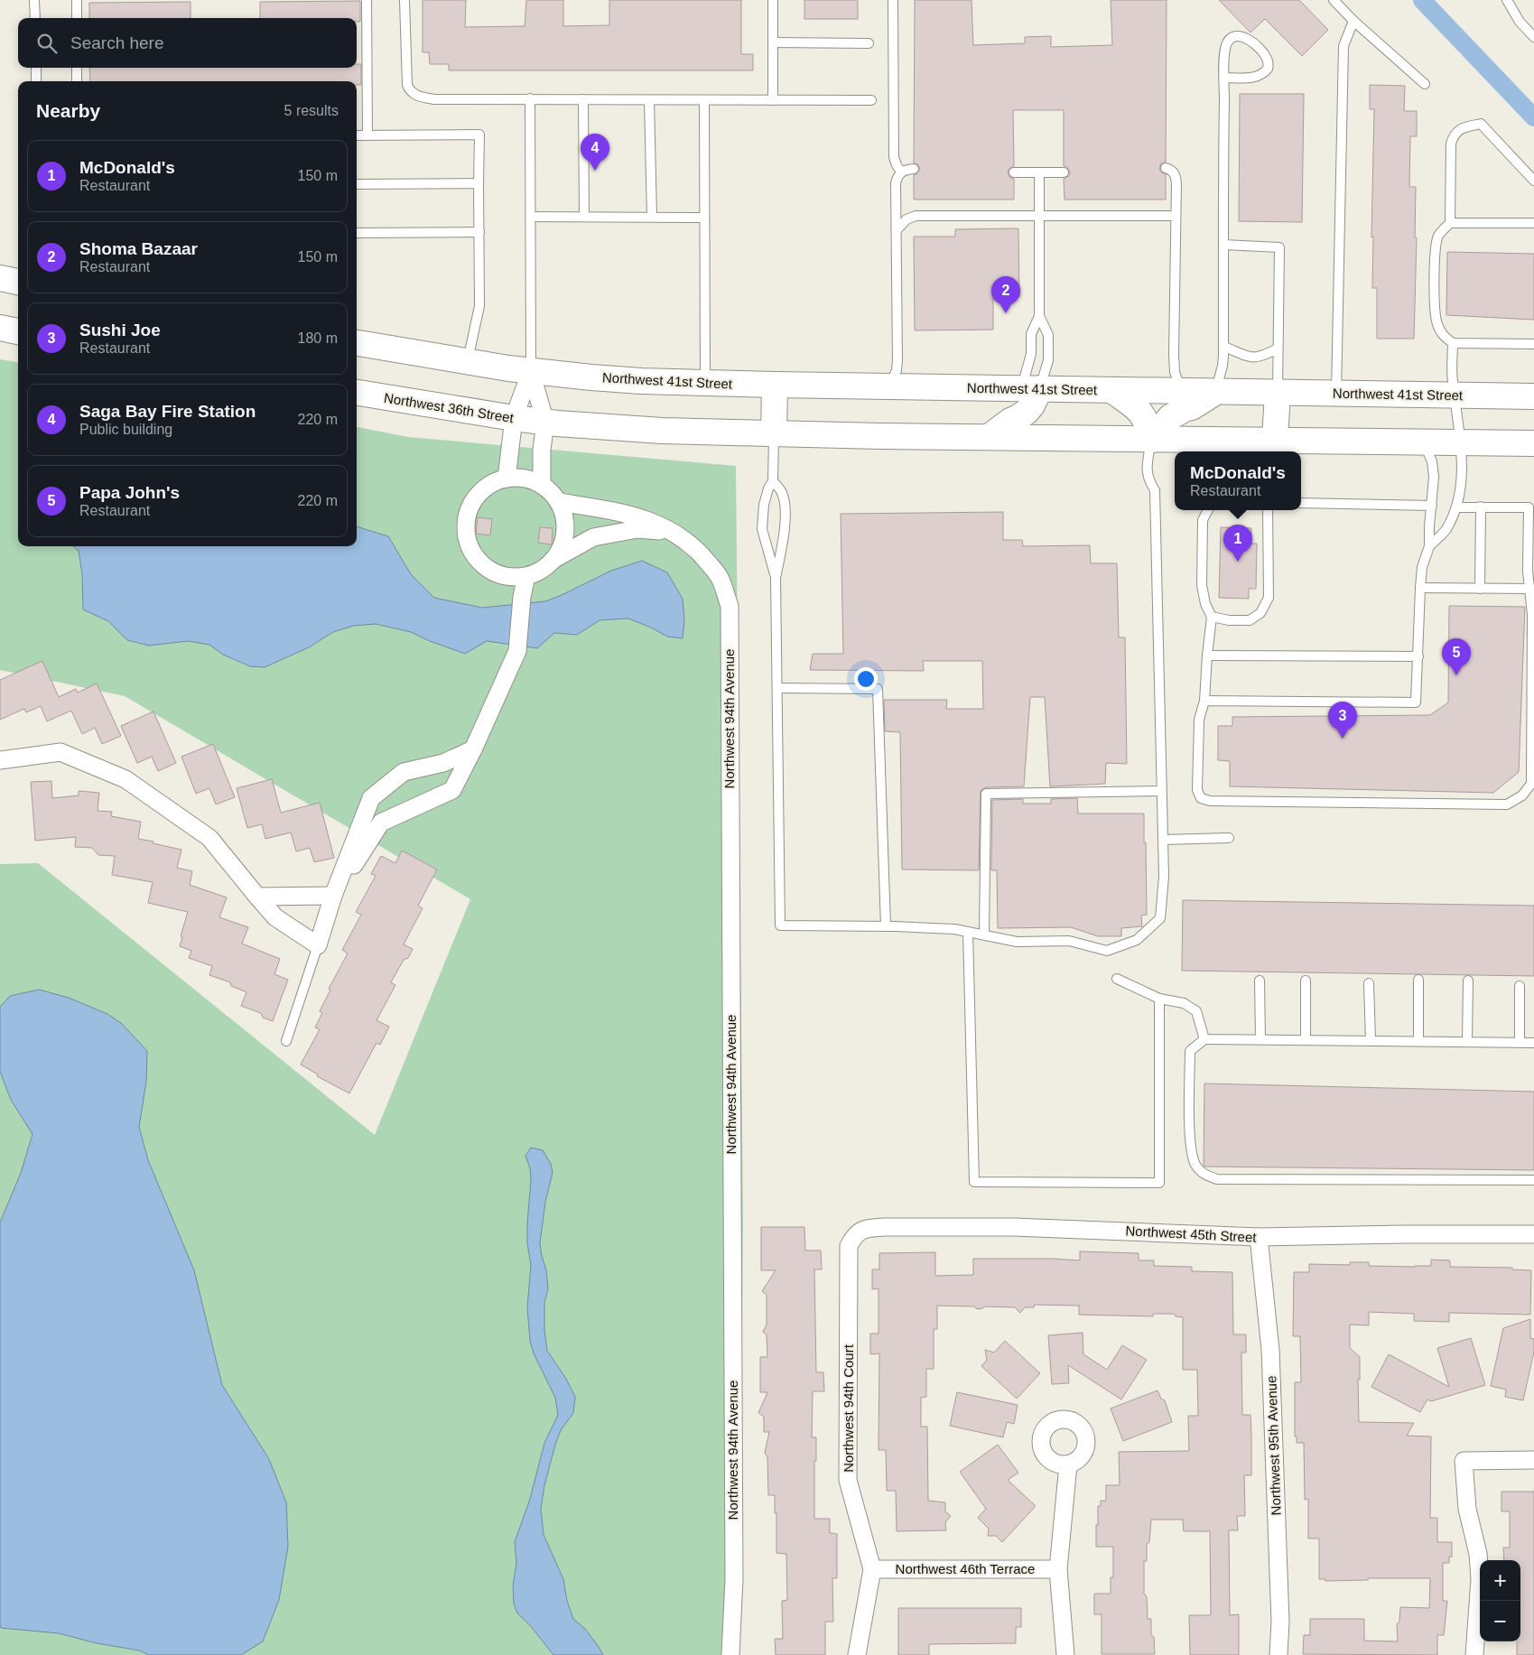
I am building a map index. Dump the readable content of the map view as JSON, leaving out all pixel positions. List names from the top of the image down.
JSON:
{
  "streets": {
    "main road": ["Northwest 41st Street", "Northwest 36th Street"],
    "street": [
      "Northwest 94th Avenue",
      "Northwest 45th Street",
      "Northwest 94th Court",
      "Northwest 95th Avenue",
      "Northwest 46th Terrace"
    ]
  },
  "crossings": [
    ["Northwest 45th Street", "Northwest 94th Court"],
    ["Northwest 45th Street", "Northwest 95th Avenue"],
    ["Northwest 94th Court", "Northwest 46th Terrace"]
  ],
  "page": {
    "search": "Search here",
    "heading": ["Nearby", "5 results"],
    "pins": [
      "4",
      "2",
      "1",
      "5",
      "3"
    ],
    "list": [
      {
        "mark": "1",
        "name": "McDonald's",
        "note": "Restaurant",
        "value": "150 m"
      },
      {
        "mark": "2",
        "name": "Shoma Bazaar",
        "note": "Restaurant",
        "value": "150 m"
      },
      {
        "mark": "3",
        "name": "Sushi Joe",
        "note": "Restaurant",
        "value": "180 m"
      },
      {
        "mark": "4",
        "name": "Saga Bay Fire Station",
        "note": "Public building",
        "value": "220 m"
      },
      {
        "mark": "5",
        "name": "Papa John's",
        "note": "Restaurant",
        "value": "220 m"
      }
    ],
    "popup": ["McDonald's", "Restaurant"],
    "map_buttons": ["+", "−"]
  }
}
